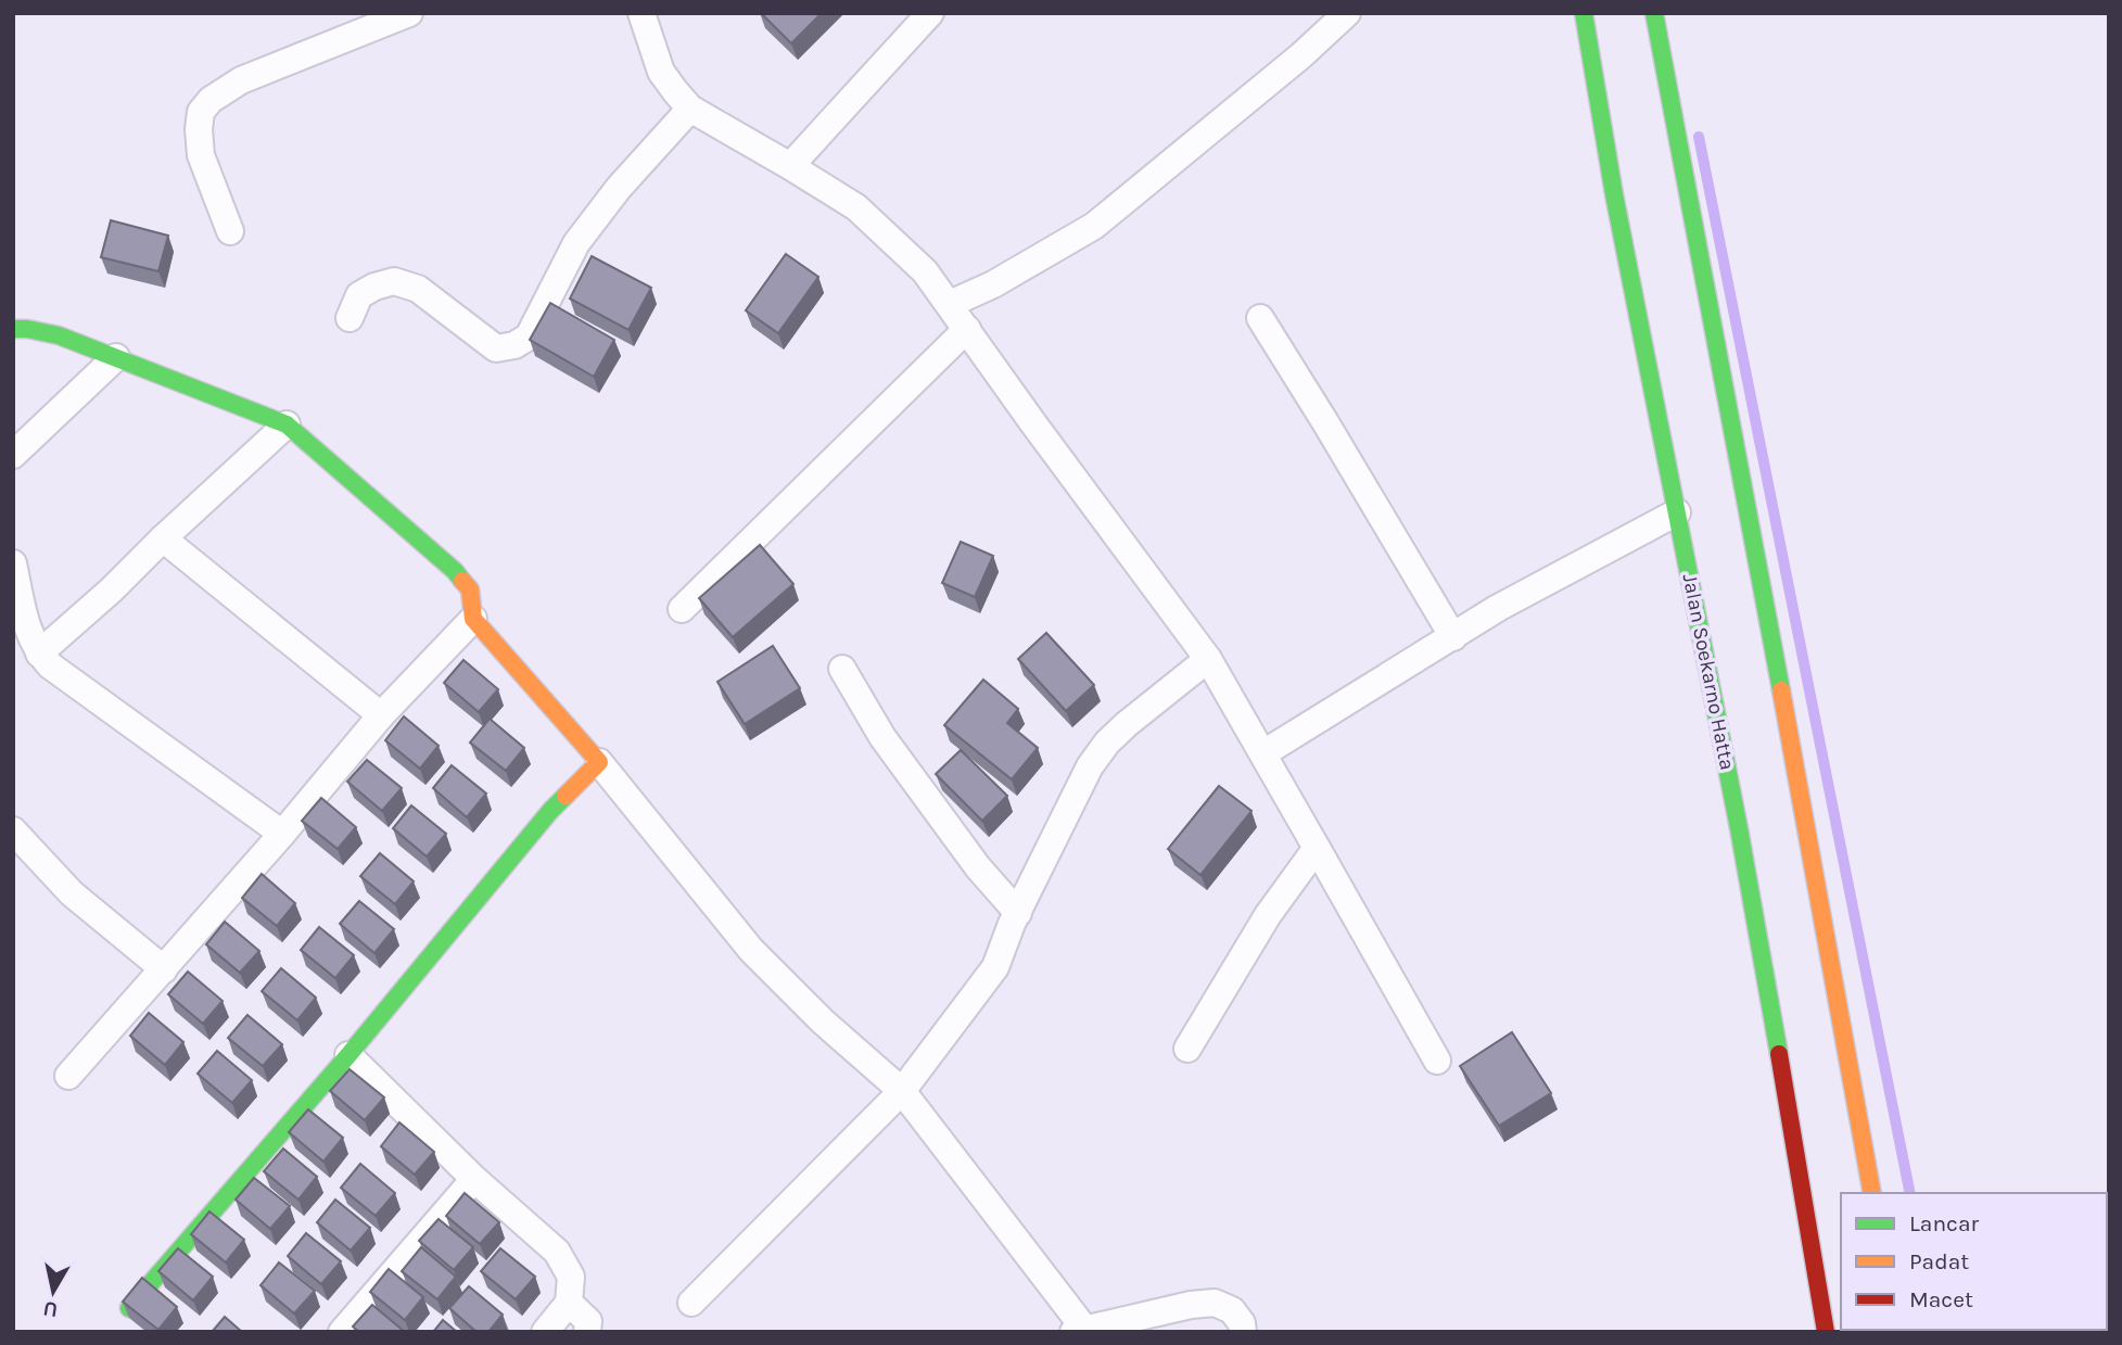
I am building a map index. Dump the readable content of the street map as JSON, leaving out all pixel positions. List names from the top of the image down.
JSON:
{
  "streets": {
    "main road": ["Jalan Soekarno Hatta"]
  },
  "legend": ["Lancar", "Padat", "Macet"],
  "north": "bottom"
}
